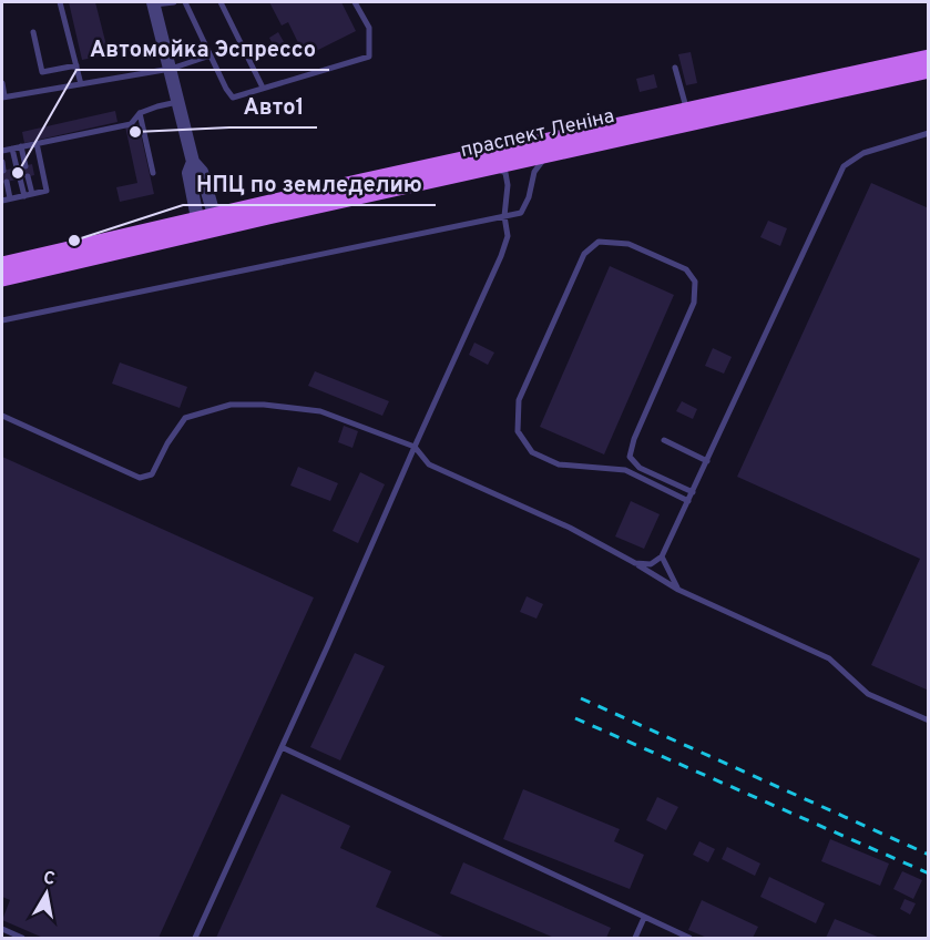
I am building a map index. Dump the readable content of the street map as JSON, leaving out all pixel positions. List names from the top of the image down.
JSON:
{
  "streets": {
    "main road": ["праспект Леніна"]
  },
  "places": ["Авто1", "Автомойка Эспрессо", "НПЦ по земледелию"],
  "north": "top"
}
